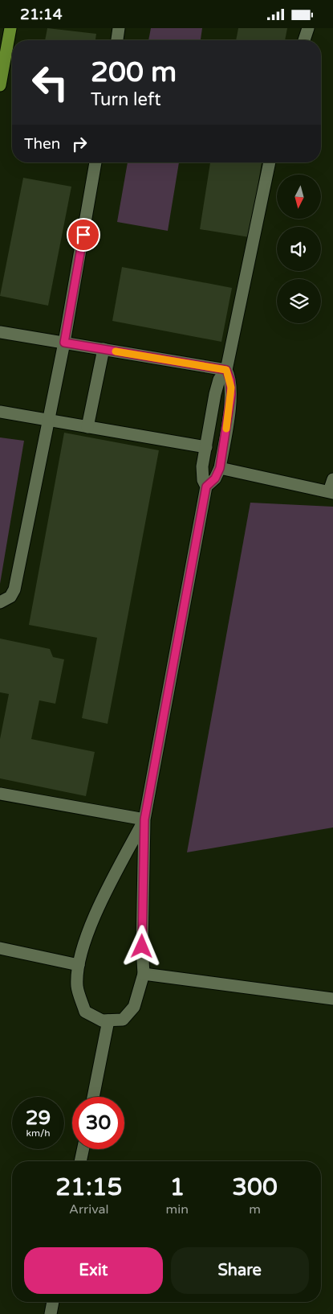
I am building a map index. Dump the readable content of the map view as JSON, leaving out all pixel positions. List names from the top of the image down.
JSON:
{
  "north": "bottom",
  "page": {
    "status": "21:14",
    "turn": ["200 m", "Turn left"],
    "then": "Then",
    "speed": "29 km/h",
    "limit": "30",
    "eta": [
      "21:15",
      "Arrival",
      "1",
      "min",
      "300",
      "m"
    ],
    "buttons": ["Exit", "Share"]
  }
}
